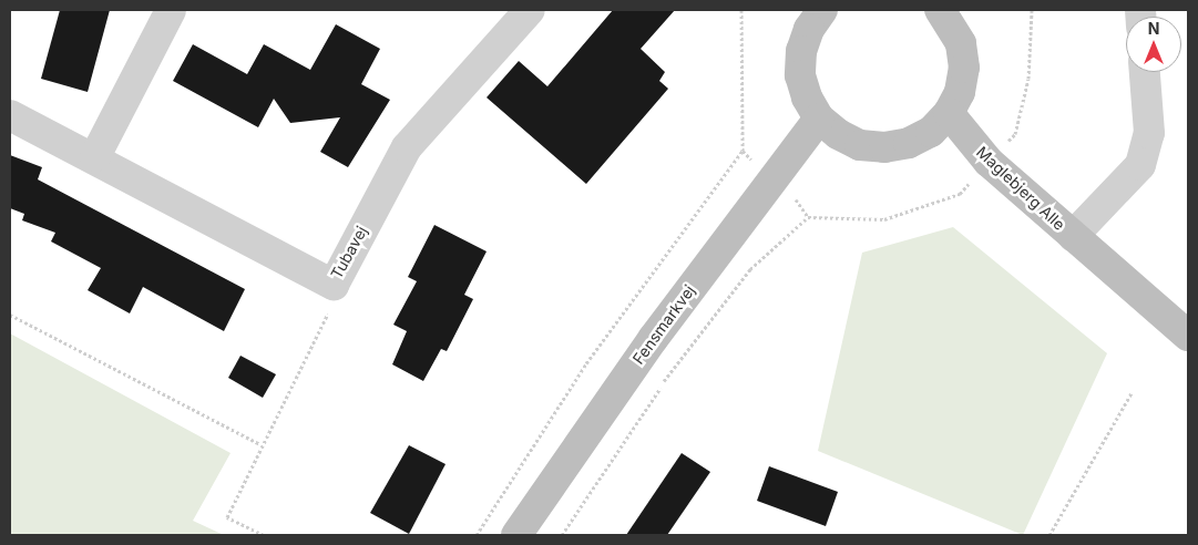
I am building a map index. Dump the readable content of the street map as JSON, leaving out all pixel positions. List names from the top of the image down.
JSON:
{
  "streets": {
    "street": ["Maglebjerg Alle", "Tubavej", "Fensmarkvej"]
  },
  "north": "top"
}
